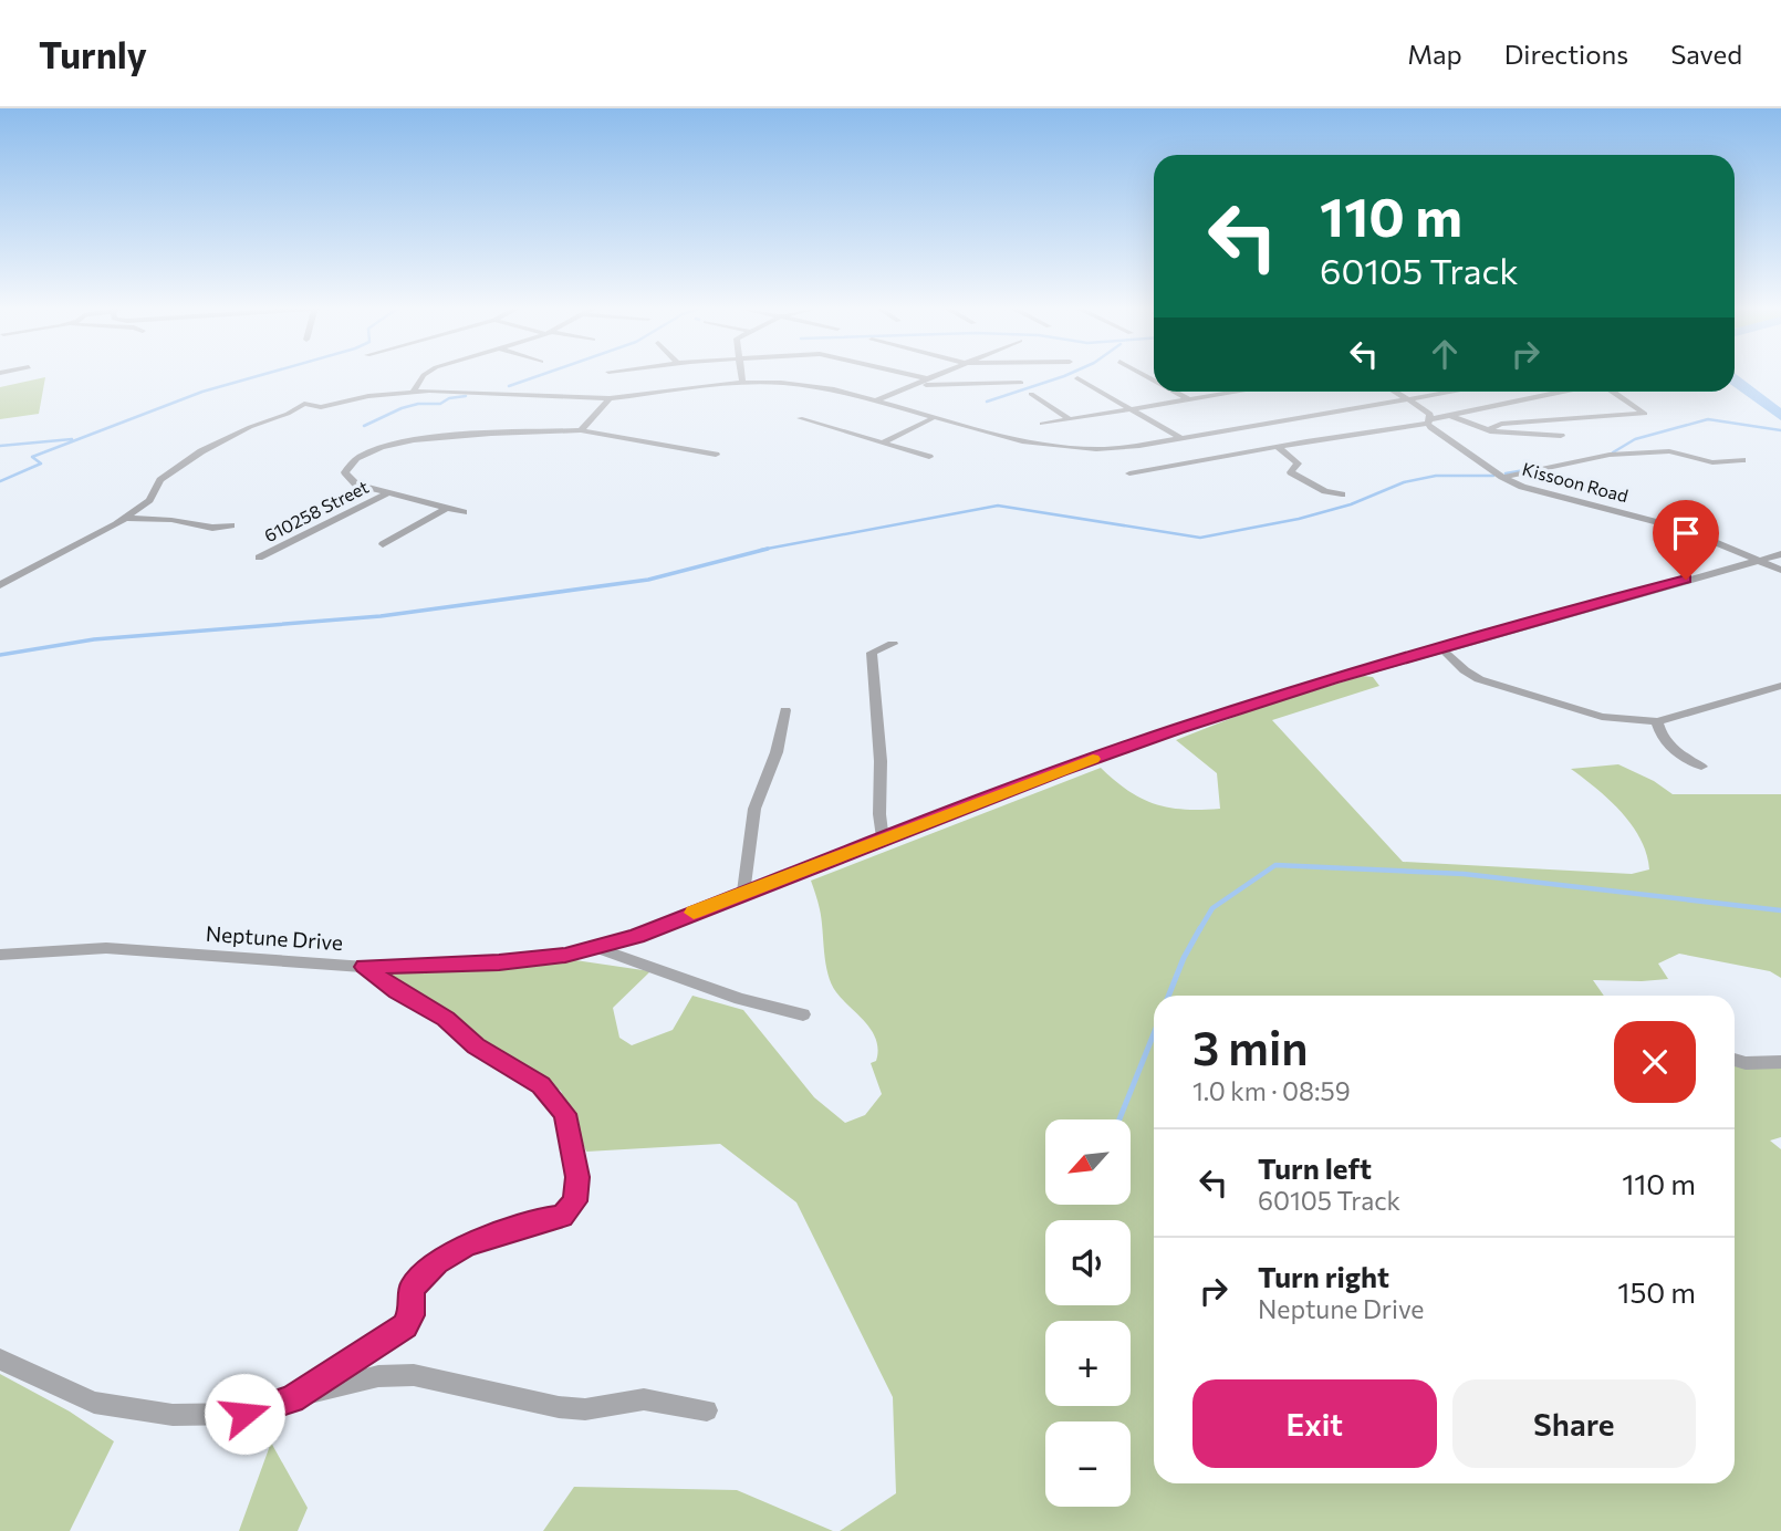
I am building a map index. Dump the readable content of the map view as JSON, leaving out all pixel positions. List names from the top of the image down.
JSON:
{
  "streets": {
    "street": ["Kissoon Road", "610258 Street", "Neptune Drive"]
  },
  "crossings": [
    ["Kissoon Road", "Neptune Drive"]
  ],
  "north": "bottom left",
  "page": {
    "header": "Turnly",
    "nav": ["Map", "Directions", "Saved"],
    "turn": ["110 m", "60105 Track"],
    "heading": ["3 min", "1.0 km · 08:59"],
    "map_buttons": ["+", "−"],
    "list": [
      {
        "name": "Turn left",
        "note": "60105 Track",
        "value": "110 m"
      },
      {
        "name": "Turn right",
        "note": "Neptune Drive",
        "value": "150 m"
      }
    ],
    "buttons": ["Exit", "Share"]
  }
}
